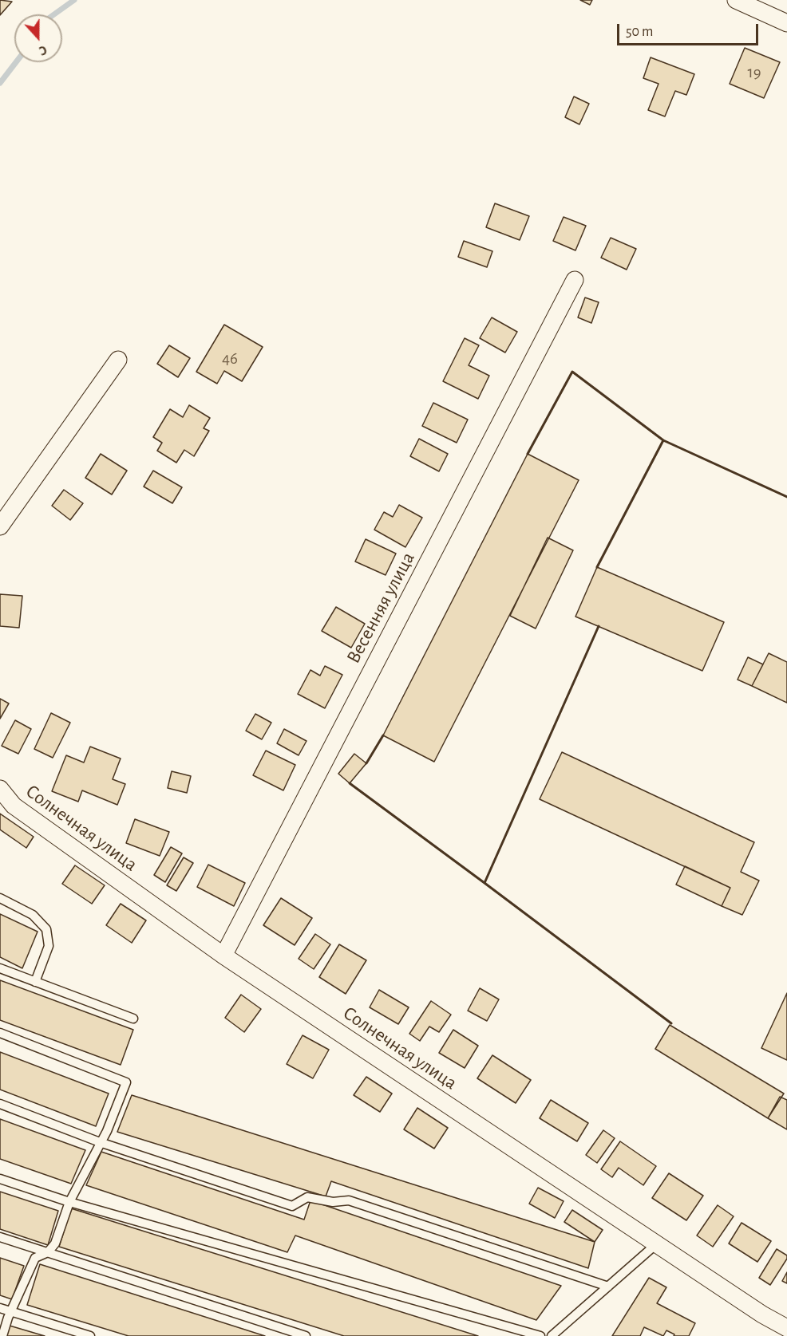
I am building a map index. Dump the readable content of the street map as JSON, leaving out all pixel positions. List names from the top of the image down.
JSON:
{
  "streets": {
    "street": ["Весенняя улица", "Солнечная улица"]
  },
  "crossings": [
    ["Весенняя улица", "Солнечная улица"]
  ],
  "house_numbers": ["19", "46"],
  "scale_bar": "50 m",
  "north": "bottom"
}
